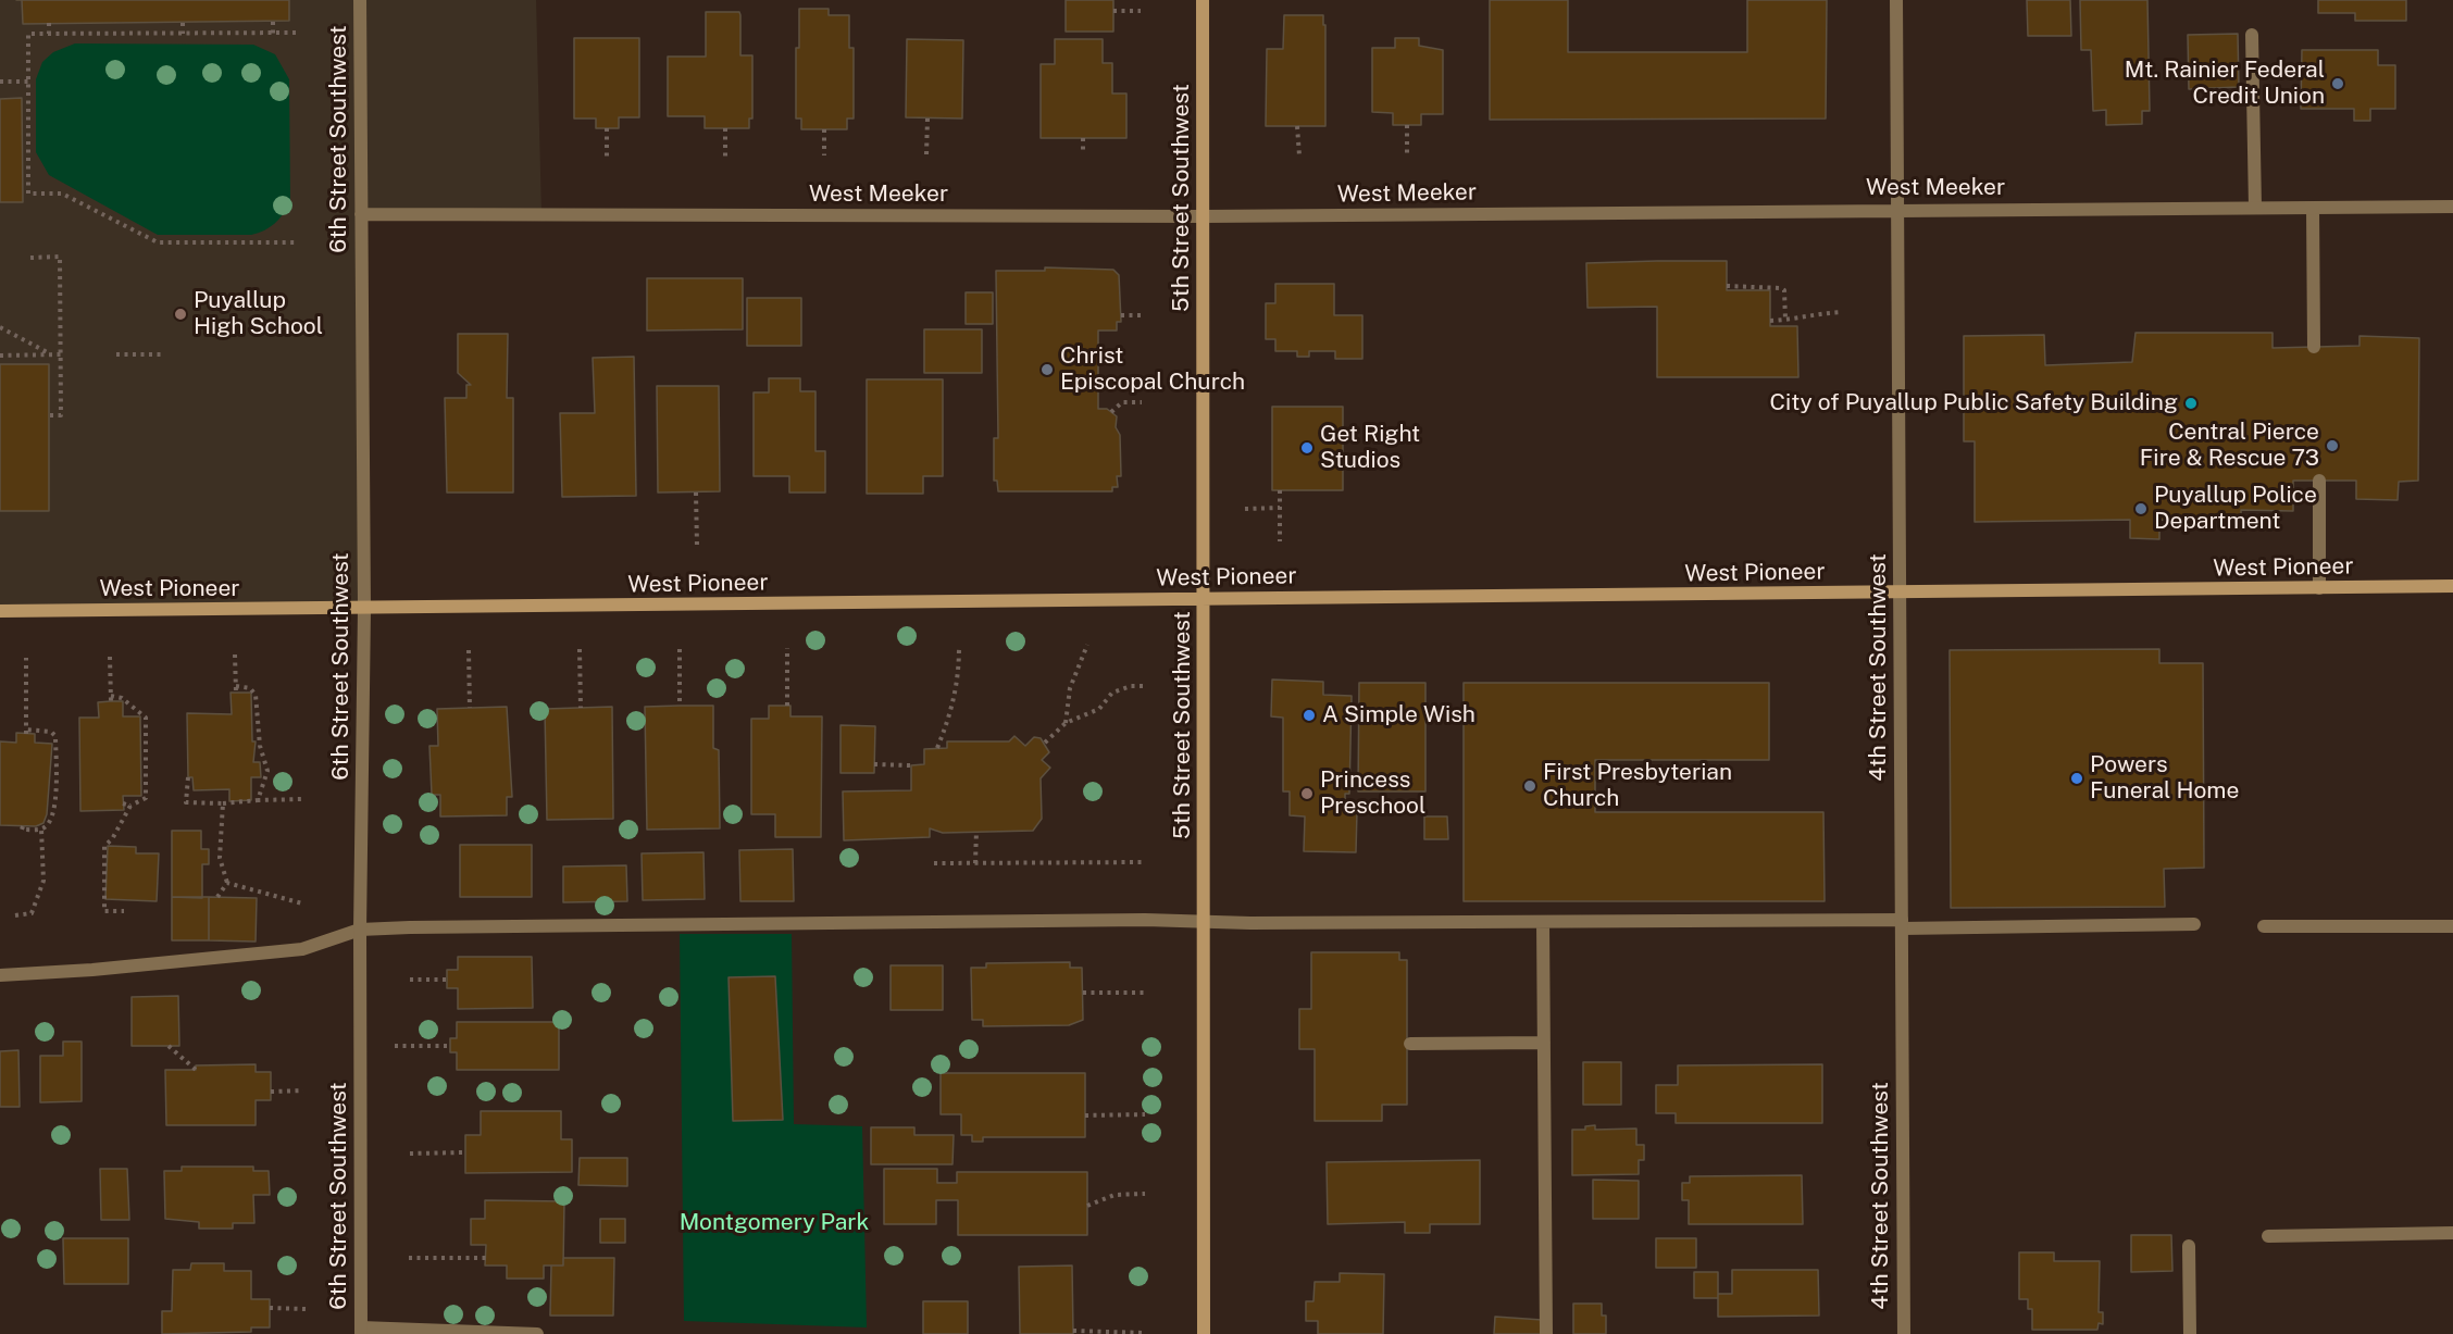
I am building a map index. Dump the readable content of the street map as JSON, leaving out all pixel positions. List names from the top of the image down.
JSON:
{
  "streets": {
    "main road": ["5th Street Southwest", "West Pioneer"],
    "street": ["6th Street Southwest", "West Meeker", "4th Street Southwest"]
  },
  "crossings": [
    ["6th Street Southwest", "West Meeker"],
    ["6th Street Southwest", "West Pioneer"],
    ["West Meeker", "5th Street Southwest"],
    ["West Meeker", "4th Street Southwest"],
    ["5th Street Southwest", "West Pioneer"],
    ["West Pioneer", "4th Street Southwest"]
  ],
  "parks": ["Montgomery Park"],
  "places": [
    "Mt. Rainier Federal Credit Union",
    "Puyallup High School",
    "Christ Episcopal Church",
    "City of Puyallup Public Safety Building",
    "Central Pierce Fire & Rescue 73",
    "Get Right Studios",
    "Puyallup Police Department",
    "A Simple Wish",
    "Powers Funeral Home",
    "First Presbyterian Church",
    "Princess Preschool"
  ]
}
